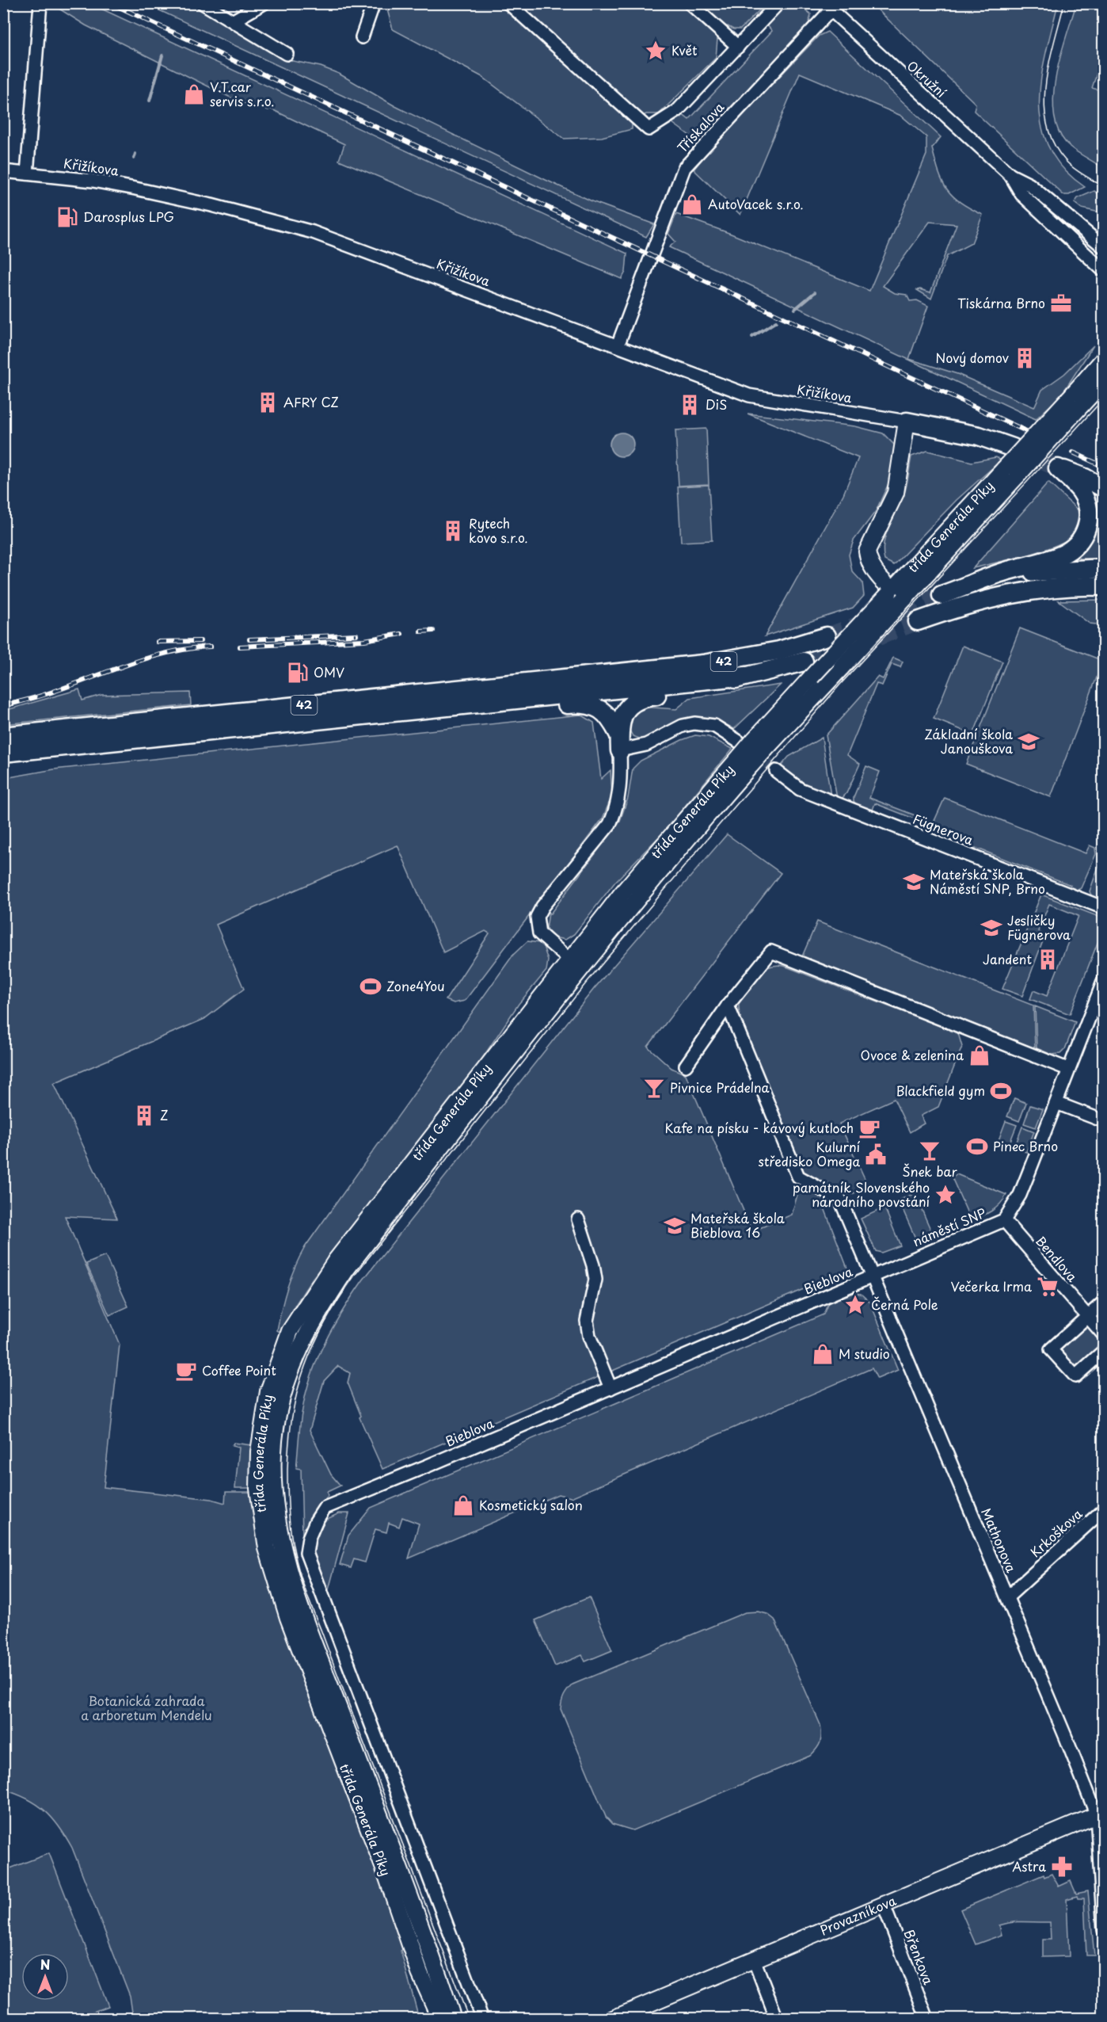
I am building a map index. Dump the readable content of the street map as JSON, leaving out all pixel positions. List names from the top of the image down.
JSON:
{
  "streets": {
    "highway": ["42"],
    "main road": ["třída Generála Píky", "Provazníkova"],
    "street": [
      "Okružní",
      "Třískalova",
      "Křižíkova",
      "Fügnerova",
      "náměstí SNP",
      "Bendlova",
      "Bieblova",
      "Krkoškova",
      "Mathonova",
      "Břenkova"
    ]
  },
  "crossings": [
    ["Okružní", "Třískalova"],
    ["Třískalova", "Křižíkova"],
    ["třída Generála Píky", "42"],
    ["třída Generála Píky", "Fügnerova"],
    ["42", "Fügnerova"],
    ["náměstí SNP", "Bendlova"],
    ["náměstí SNP", "Bieblova"],
    ["náměstí SNP", "Mathonova"],
    ["Bieblova", "Mathonova"],
    ["Krkoškova", "Mathonova"],
    ["Mathonova", "Provazníkova"],
    ["Provazníkova", "Břenkova"]
  ],
  "parks": ["Botanická zahrada a arboretum Mendelu"],
  "places": {
    "place": ["Květ", "památník Slovenského národního povstání", "Černá Pole"],
    "shop": [
      "V.T.car servis s.r.o.",
      "AutoVacek s.r.o.",
      "Ovoce & zelenina",
      "M studio",
      "Kosmetický salon"
    ],
    "fuel station": ["Darosplus LPG", "OMV"],
    "office": ["Tiskárna Brno"],
    "building": [
      "Nový domov",
      "AFRY CZ",
      "DiS",
      "Rytech kovo s.r.o.",
      "Jandent",
      "Z"
    ],
    "school or university": [
      "Základní škola Janouškova",
      "Mateřská škola Náměstí SNP, Brno",
      "Jesličky Fügnerova",
      "Mateřská škola Bieblova 16"
    ],
    "sports": ["Zone4You", "Blackfield gym", "Pinec Brno"],
    "bar": ["Pivnice Prádelna", "Šnek bar"],
    "cafe": ["Kafe na písku - kávový kutloch", "Coffee Point"],
    "public building": ["Kulurní středisko Omega"],
    "supermarket": ["Večerka Irma"],
    "pharmacy": ["Astra"]
  },
  "north": "top"
}
